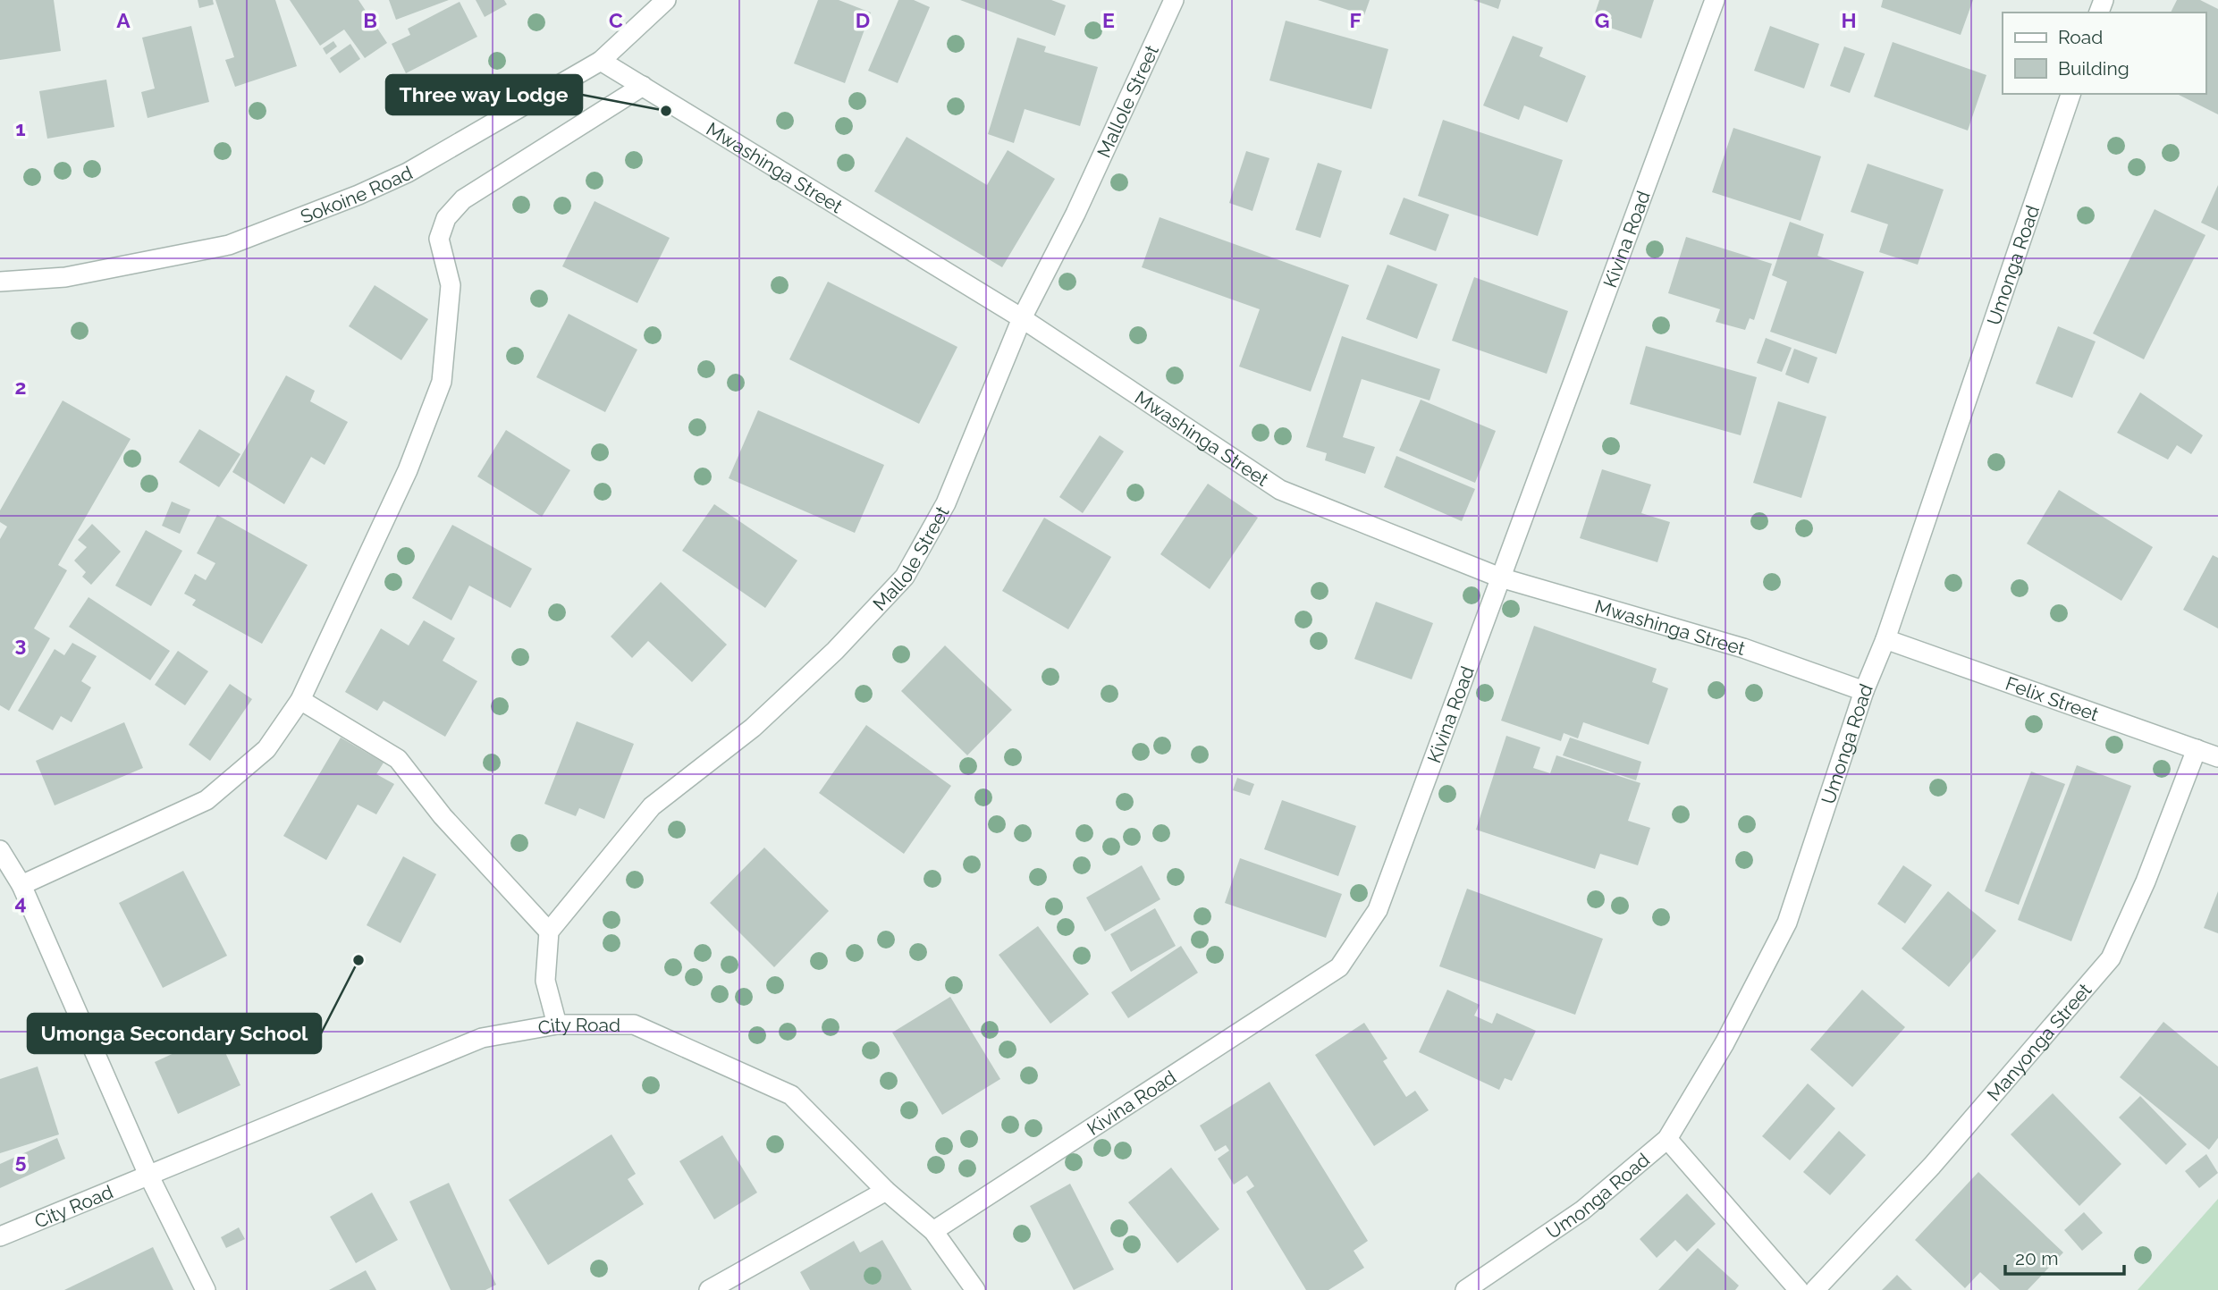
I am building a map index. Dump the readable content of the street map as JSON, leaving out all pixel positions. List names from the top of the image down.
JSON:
{
  "streets": {
    "street": [
      "Mallole Street",
      "Mwashinga Street",
      "Sokoine Road",
      "Kivina Road",
      "Umonga Road",
      "Felix Street",
      "City Road",
      "Manyonga Street"
    ]
  },
  "crossings": [
    ["Mallole Street", "Mwashinga Street"],
    ["Mwashinga Street", "Sokoine Road"],
    ["Mwashinga Street", "Kivina Road"],
    ["Mwashinga Street", "Umonga Road"],
    ["Kivina Road", "City Road"],
    ["Umonga Road", "Felix Street"],
    ["Felix Street", "Manyonga Street"]
  ],
  "places": ["Three way Lodge", "Umonga Secondary School"],
  "legend": ["Road", "Building"],
  "scale_bar": "20 m",
  "grid": {
    "columns": [
      "A",
      "B",
      "C",
      "D",
      "E",
      "F",
      "G",
      "H"
    ],
    "rows": [
      "1",
      "2",
      "3",
      "4",
      "5"
    ]
  }
}
